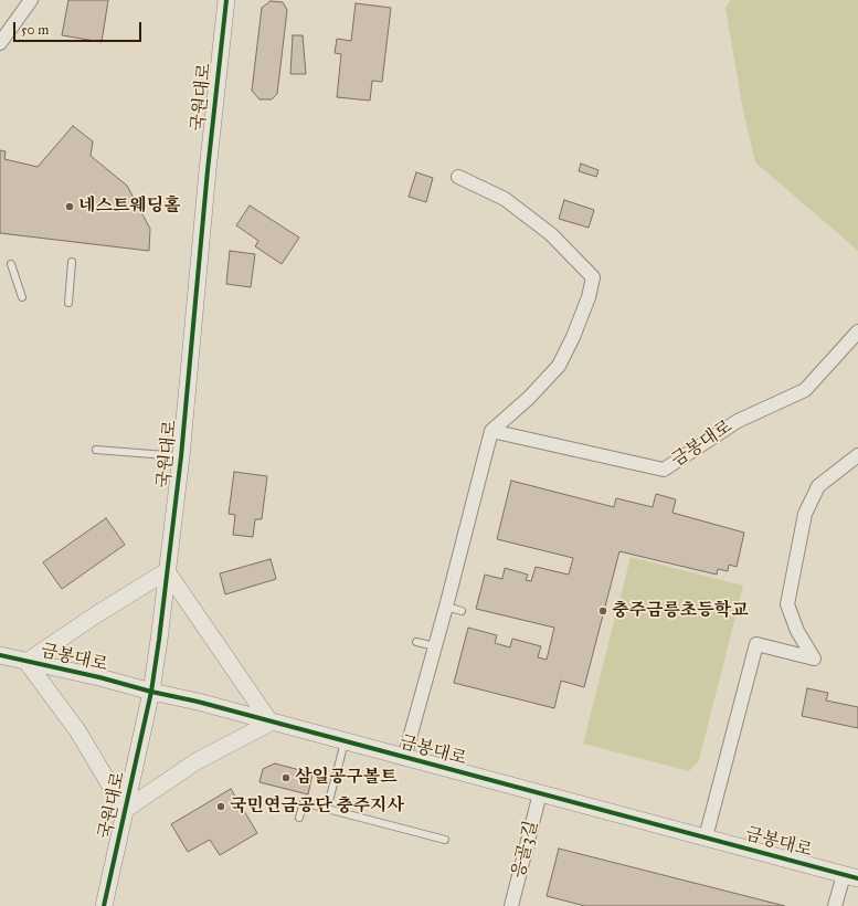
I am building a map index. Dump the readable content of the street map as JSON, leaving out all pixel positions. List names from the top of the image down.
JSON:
{
  "streets": {
    "street": ["국원대로", "금봉대로", "응골3길"]
  },
  "crossings": [
    ["국원대로", "금봉대로"],
    ["금봉대로", "응골3길"]
  ],
  "places": [
    "네스트웨딩홀",
    "충주금릉초등학교",
    "삼일공구볼트",
    "국민연금공단 충주지사"
  ],
  "scale_bar": "50 m"
}
